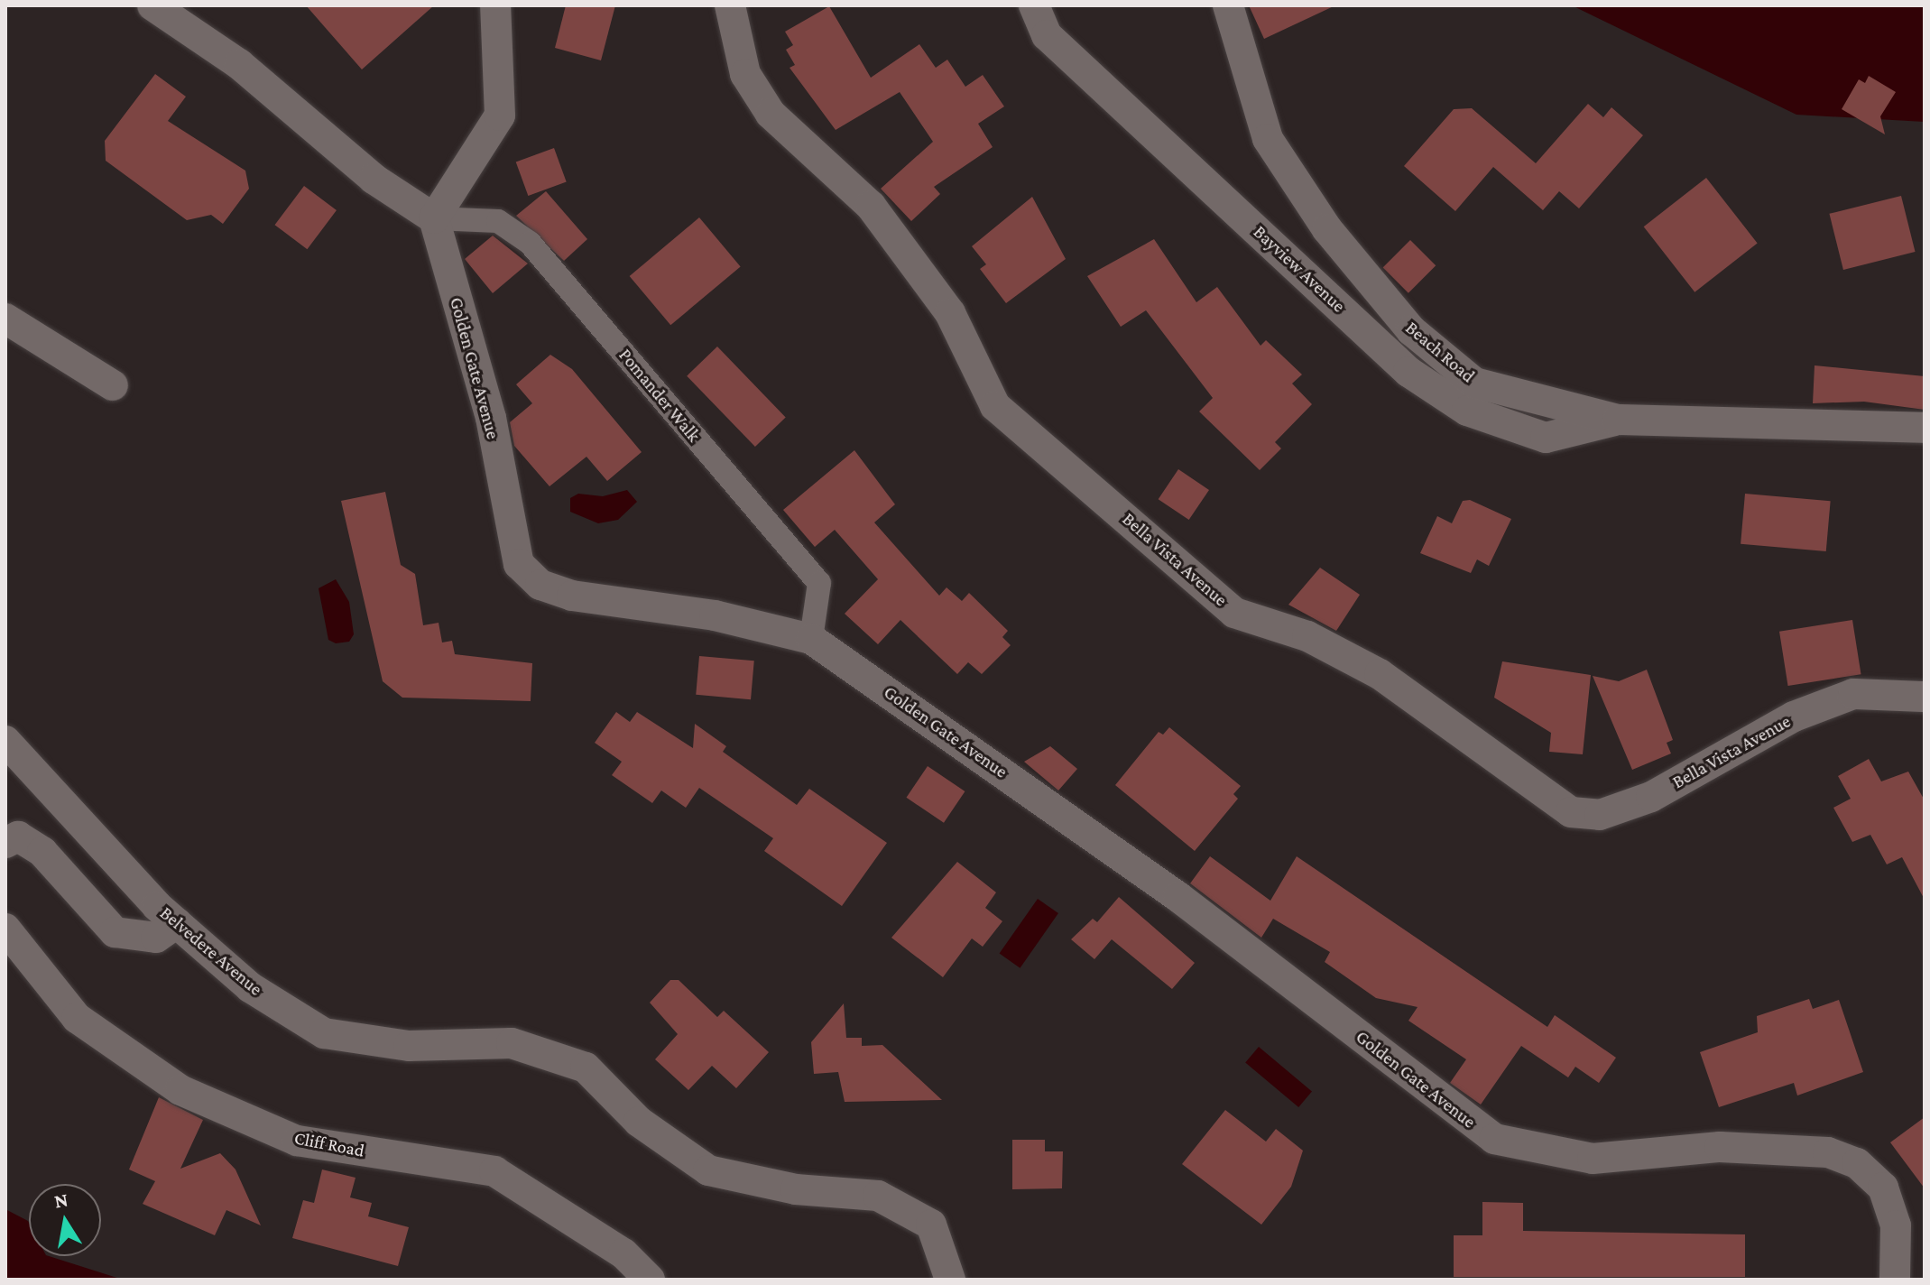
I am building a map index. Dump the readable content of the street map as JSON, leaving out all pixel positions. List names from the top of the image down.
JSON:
{
  "streets": {
    "street": [
      "Bayview Avenue",
      "Beach Road",
      "Golden Gate Avenue",
      "Pomander Walk",
      "Bella Vista Avenue",
      "Belvedere Avenue",
      "Cliff Road"
    ]
  },
  "crossings": [
    ["Bayview Avenue", "Beach Road"],
    ["Golden Gate Avenue", "Pomander Walk"]
  ],
  "north": "top"
}
